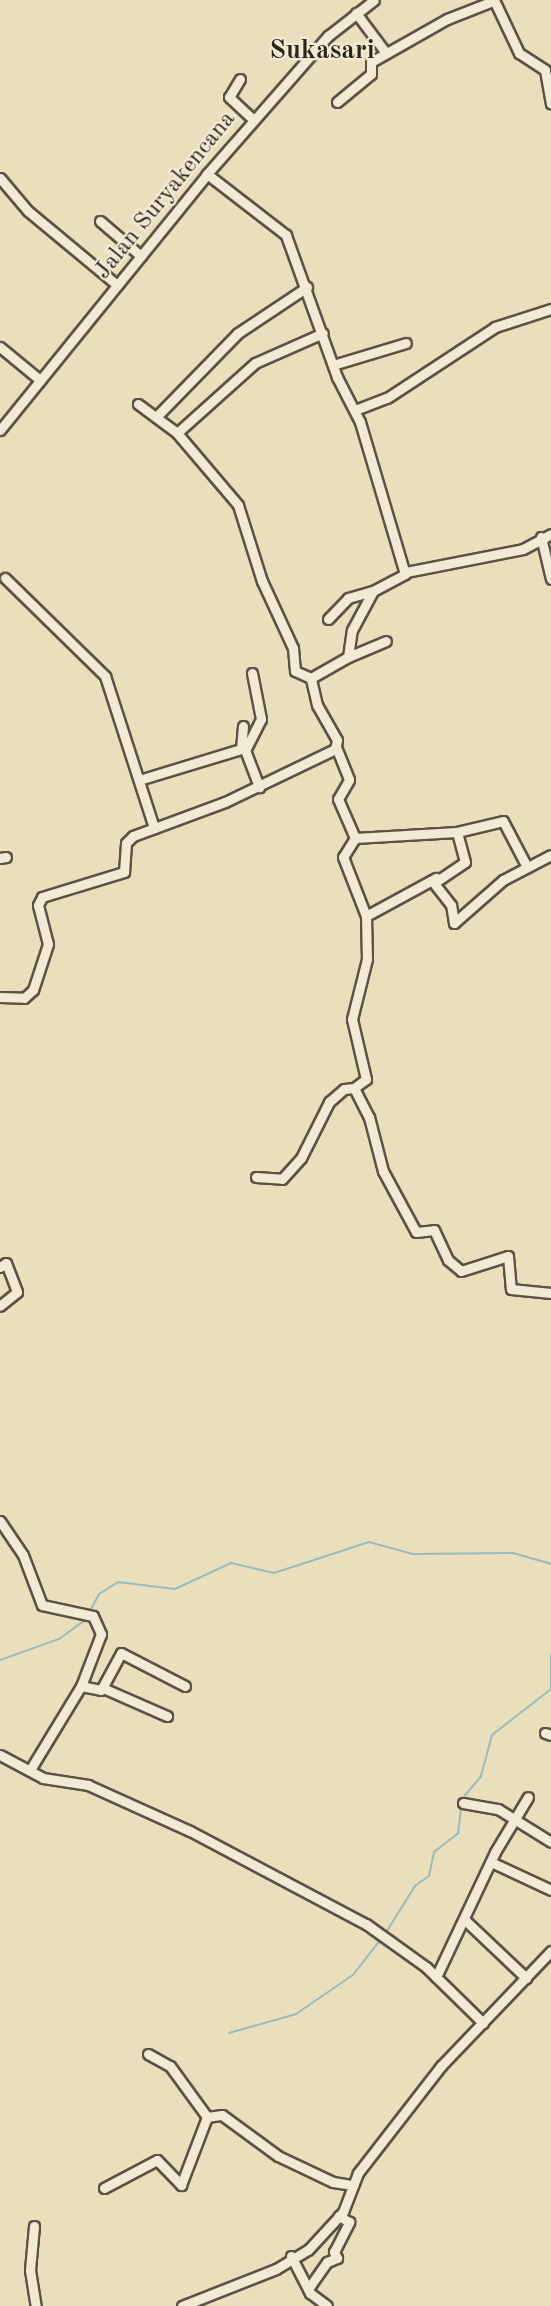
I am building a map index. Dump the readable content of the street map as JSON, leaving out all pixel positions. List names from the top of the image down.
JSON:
{
  "streets": {
    "street": ["Jalan Suryakencana"]
  },
  "districts": ["Sukasari"]
}
